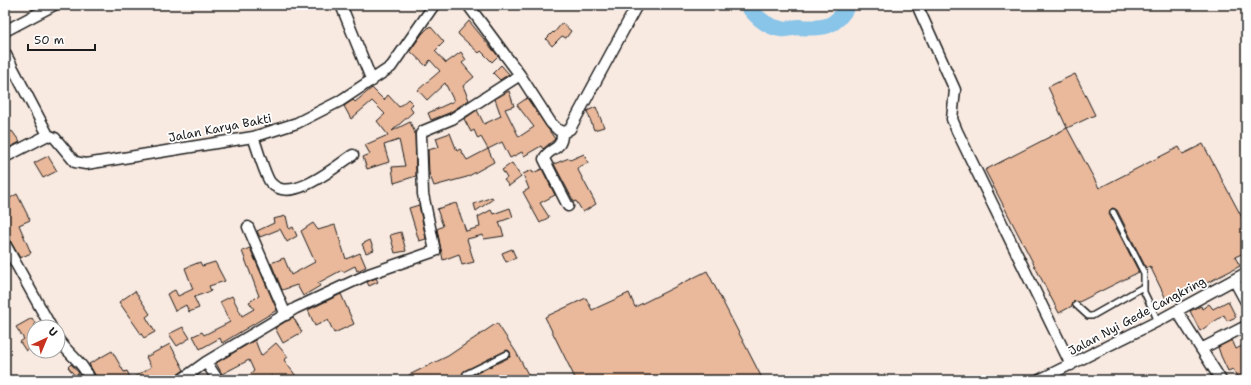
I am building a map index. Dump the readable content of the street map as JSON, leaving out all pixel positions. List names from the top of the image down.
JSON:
{
  "streets": {
    "street": ["Jalan Karya Bakti", "Jalan Nyi Gede Cangkring"]
  },
  "scale_bar": "50 m",
  "north": "top right"
}
